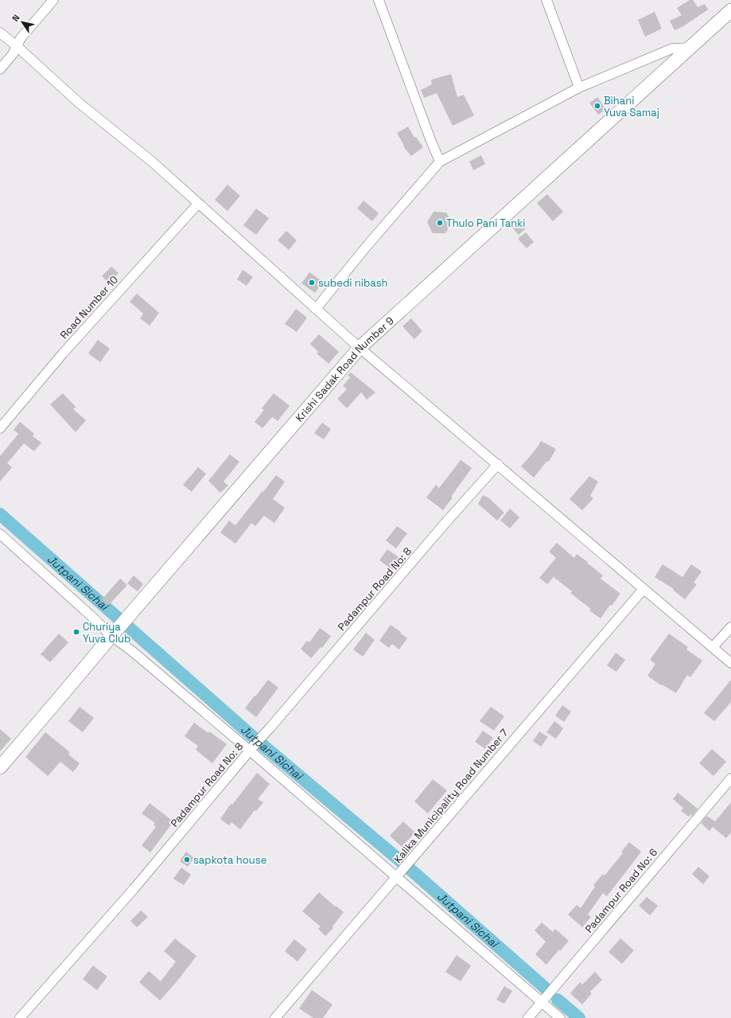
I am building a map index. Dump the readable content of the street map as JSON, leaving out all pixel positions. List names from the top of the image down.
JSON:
{
  "streets": {
    "street": [
      "Road Number 10",
      "Krishi Sadak Road Number 9",
      "Padampur Road No: 8",
      "Kalika Municipality Road Number 7",
      "Padampur Road No: 6"
    ]
  },
  "water": ["Jutpani Sichai"],
  "places": [
    "Bihani Yuva Samaj",
    "Thulo Pani Tanki",
    "subedi nibash",
    "Churiya Yuva Club",
    "sapkota house"
  ],
  "north": "top left"
}
